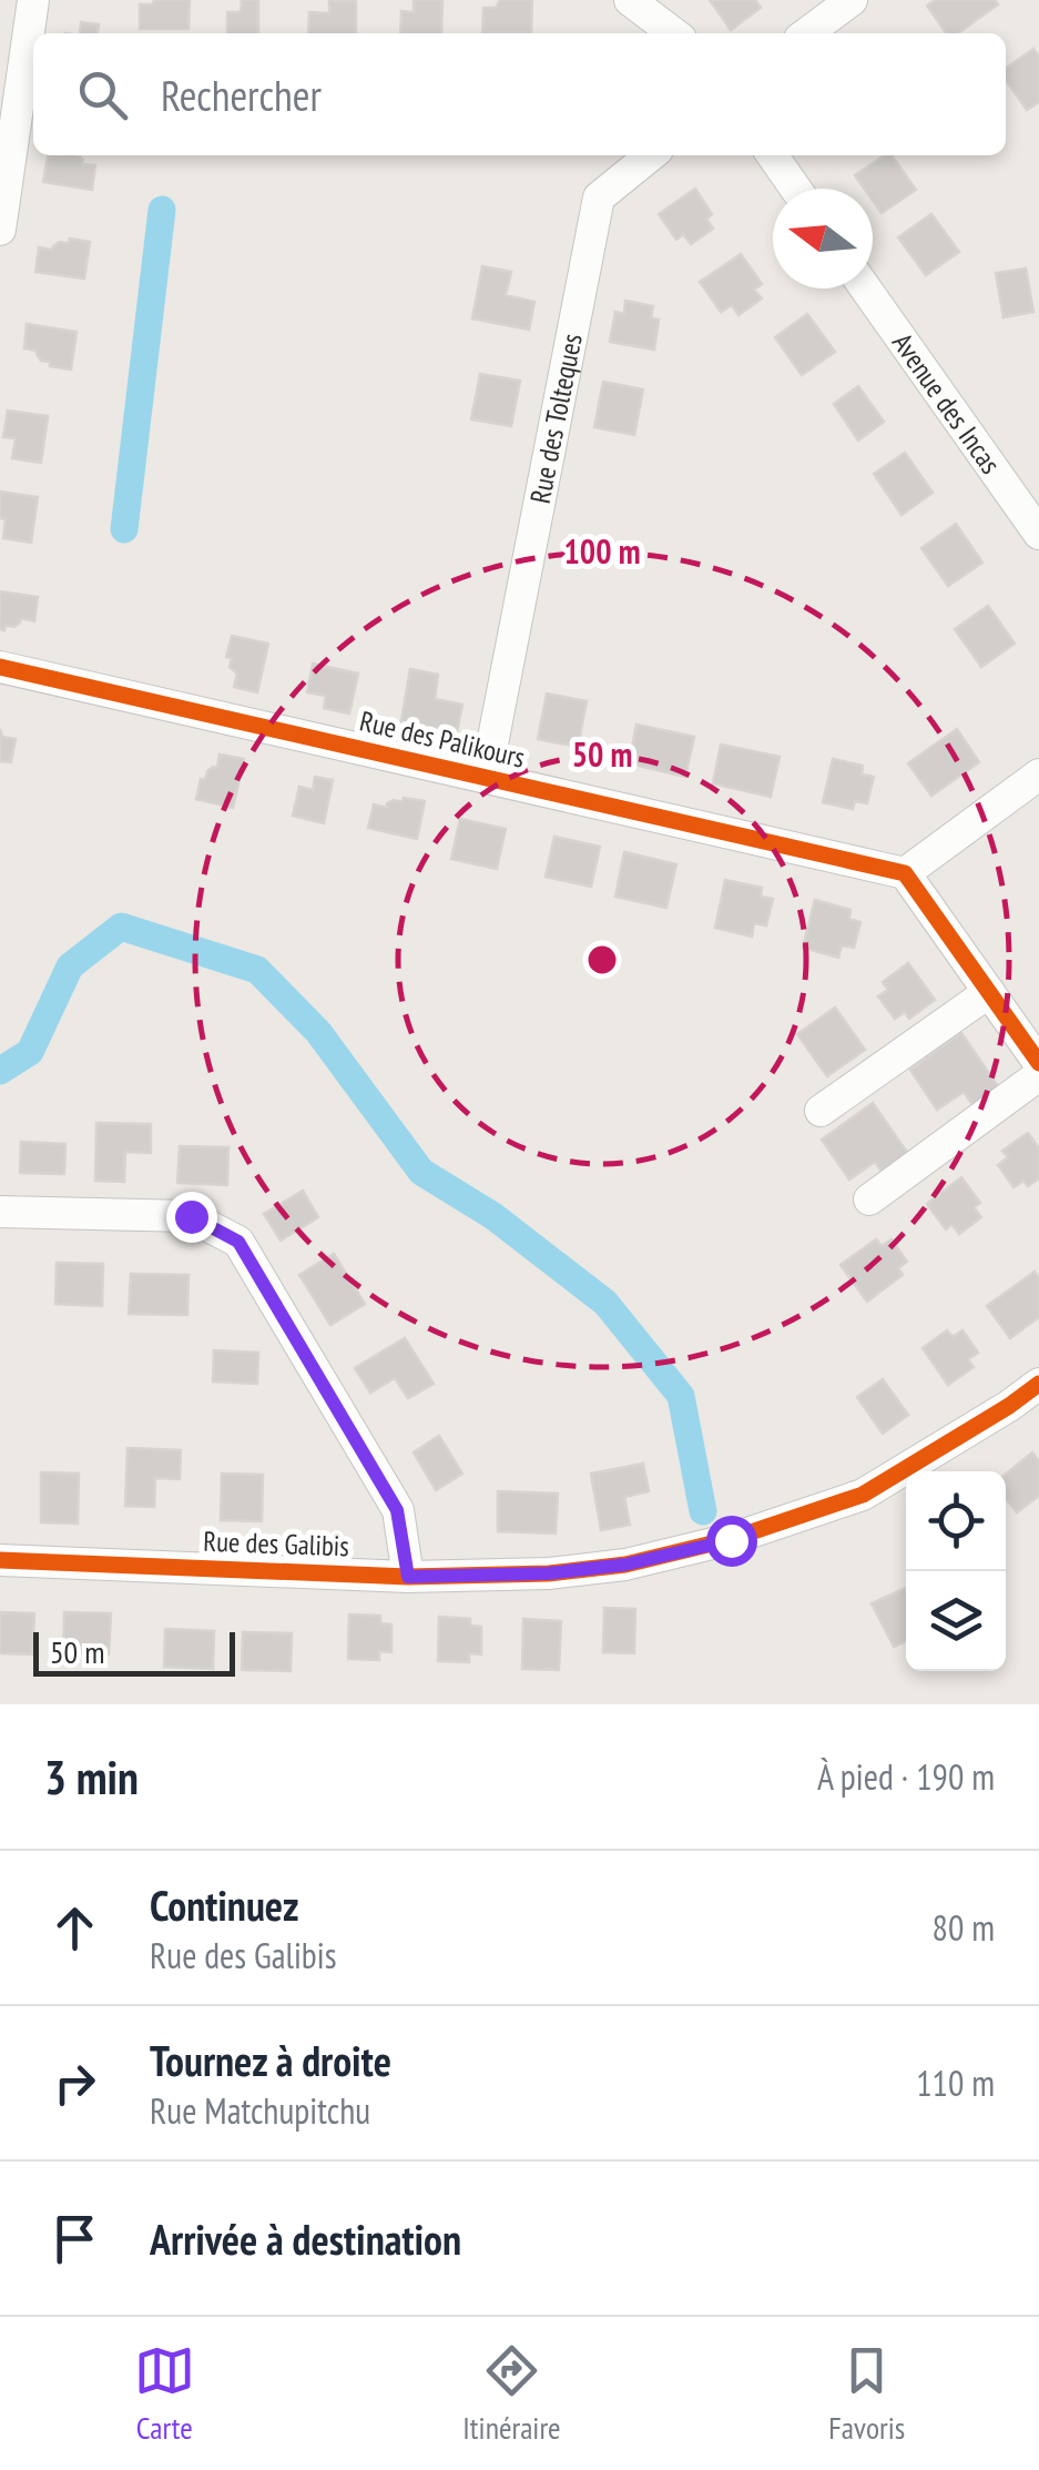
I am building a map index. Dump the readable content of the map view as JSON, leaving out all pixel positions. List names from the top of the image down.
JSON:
{
  "streets": {
    "street": [
      "Avenue des Incas",
      "Rue des Tolteques",
      "Rue des Palikours",
      "Rue des Galibis"
    ]
  },
  "crossings": [
    ["Rue des Tolteques", "Rue des Palikours"]
  ],
  "scale_bar": "50 m",
  "north": "left",
  "page": {
    "search": "Rechercher",
    "scale": "50 m",
    "heading": ["3 min", "À pied · 190 m"],
    "list": [
      ["Continuez", "Rue des Galibis", "80 m"],
      ["Tournez à droite", "Rue Matchupitchu", "110 m"],
      "Arrivée à destination"
    ],
    "nav": ["Carte", "Itinéraire", "Favoris"]
  },
  "rings": ["100 m", "50 m"]
}
